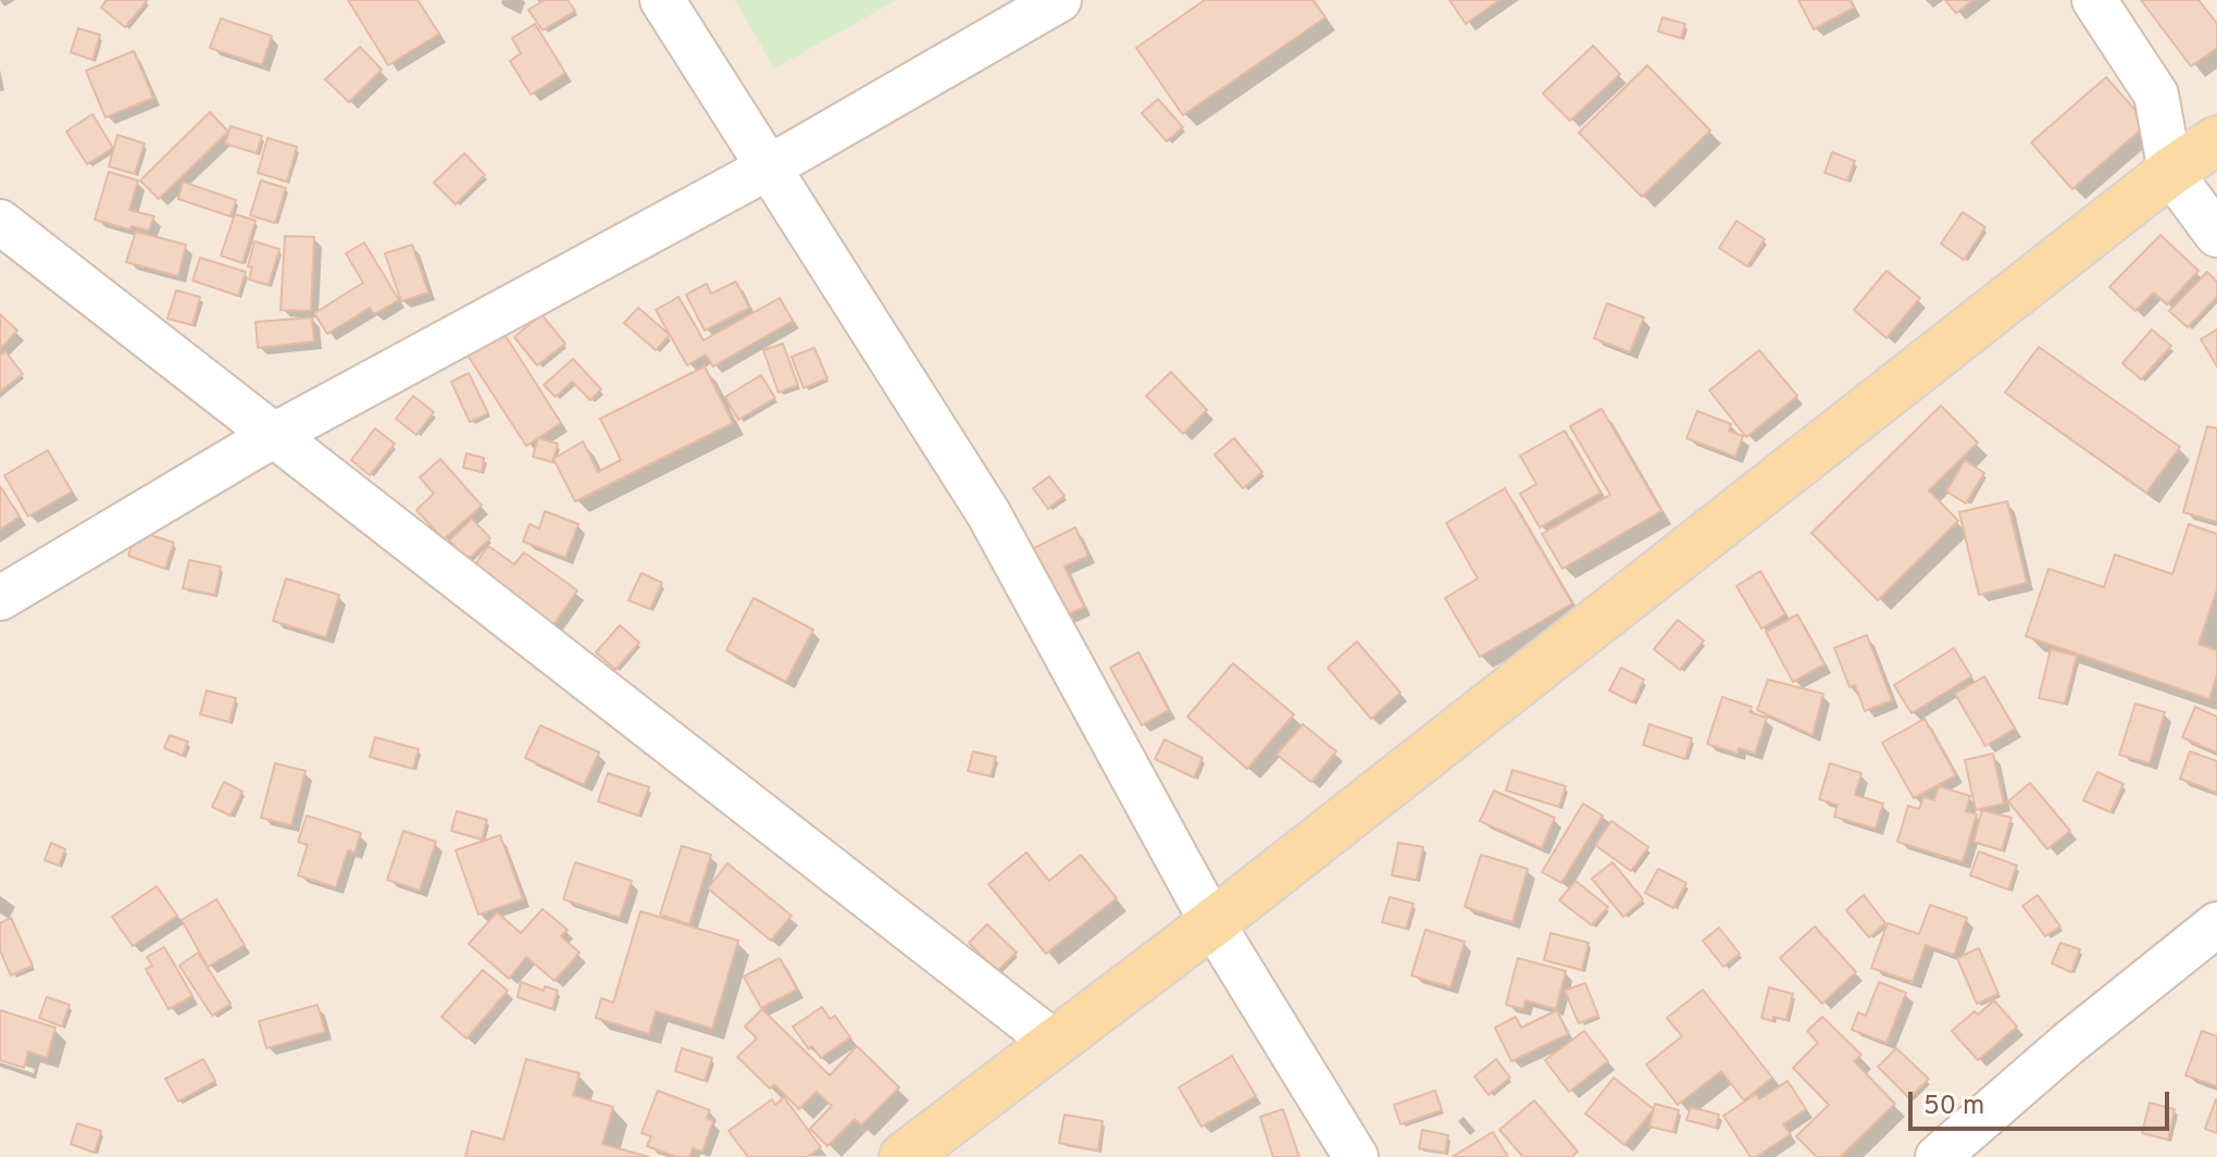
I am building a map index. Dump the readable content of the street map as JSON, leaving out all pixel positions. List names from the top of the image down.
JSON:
{
  "scale_bar": "50 m"
}
